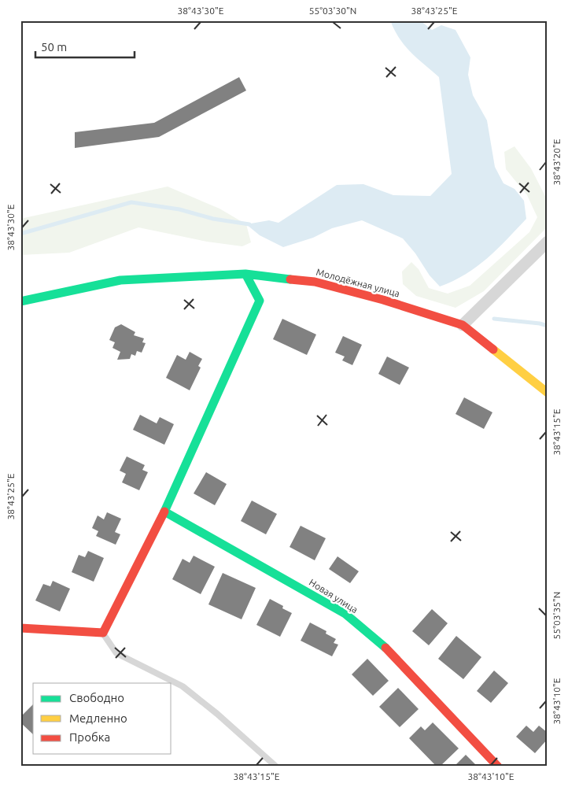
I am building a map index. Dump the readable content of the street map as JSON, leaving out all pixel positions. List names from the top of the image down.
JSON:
{
  "streets": {
    "street": ["Молодёжная улица", "Новая улица"]
  },
  "legend": ["Свободно", "Медленно", "Пробка"],
  "scale_bar": "50 m",
  "coordinates": [
    "38°43'30\"E",
    "55°03'30\"N",
    "38°43'25\"E",
    "38°43'20\"E",
    "38°43'15\"E",
    "55°03'35\"N",
    "38°43'10\"E"
  ]
}
